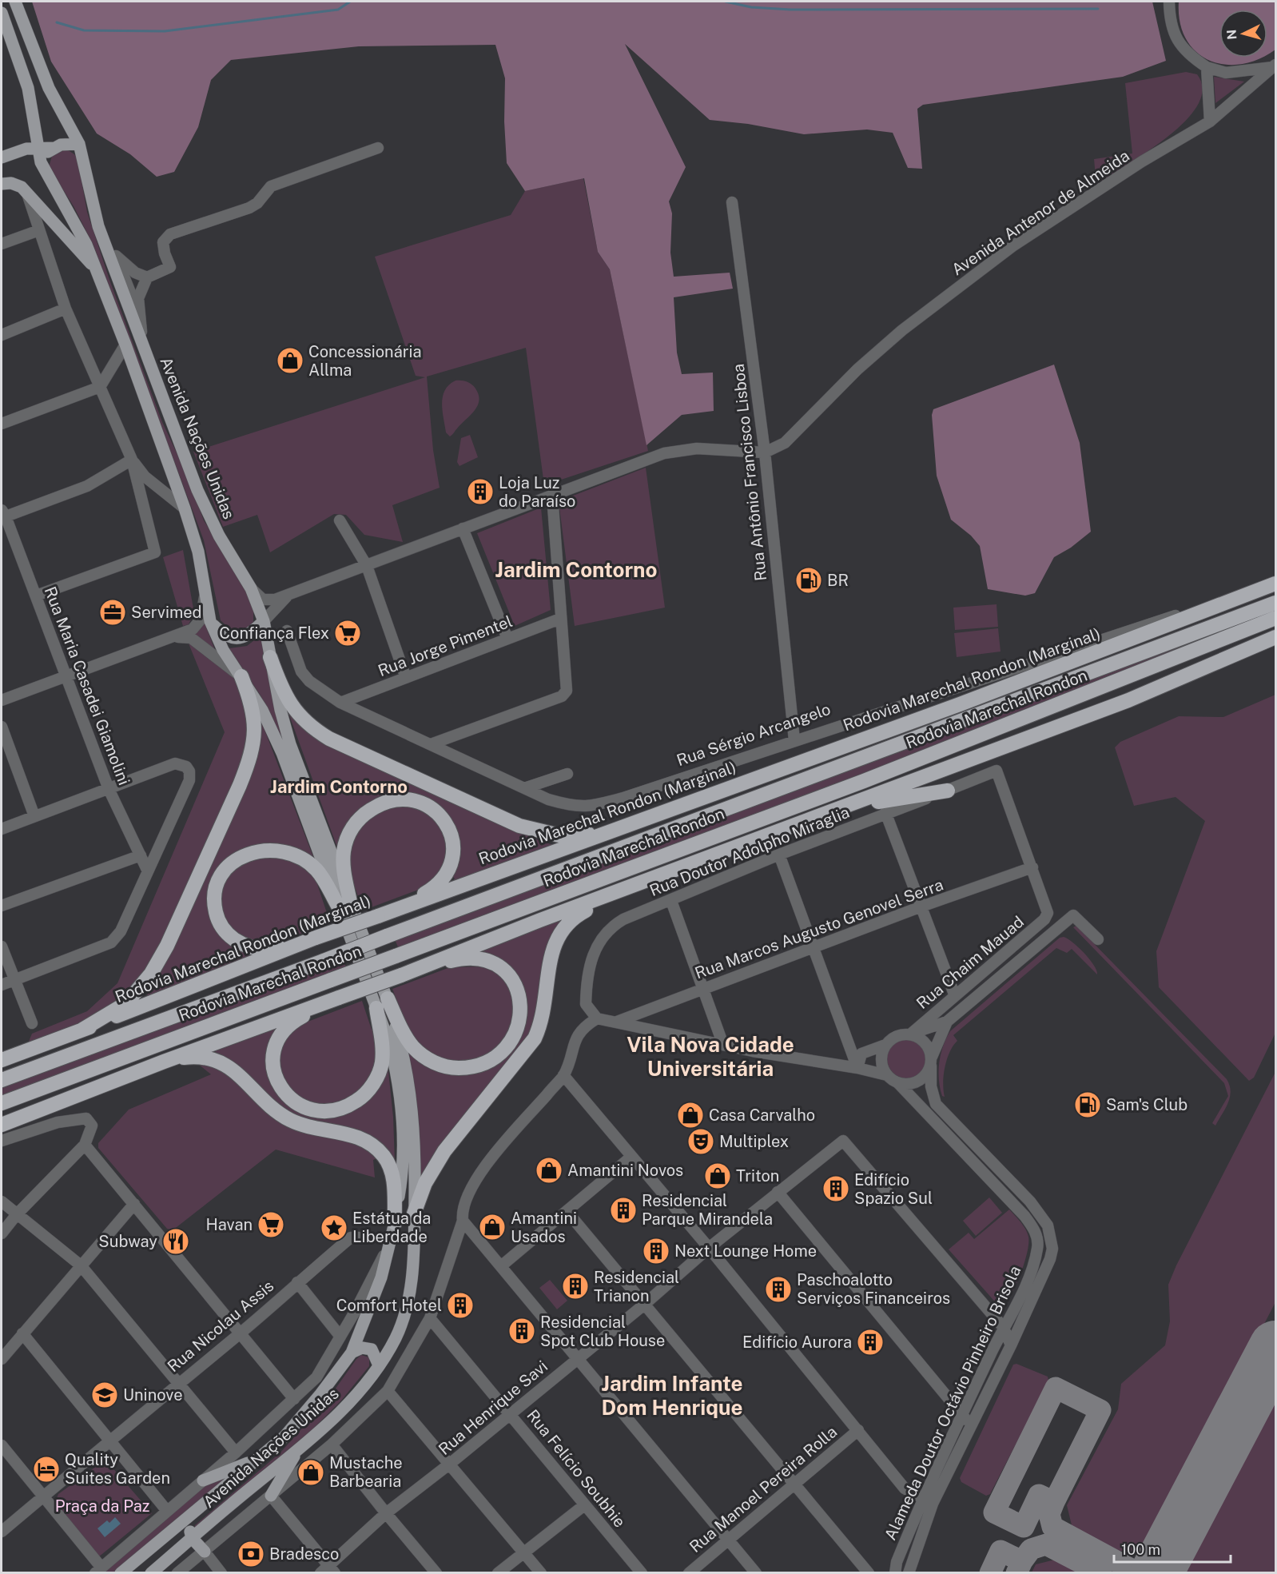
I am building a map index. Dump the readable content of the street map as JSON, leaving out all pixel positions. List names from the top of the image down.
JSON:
{
  "streets": {
    "highway": ["Rodovia Marechal Rondon (Marginal)", "Rodovia Marechal Rondon", "Rua Sérgio Arcangelo"],
    "main road": ["Avenida Nações Unidas"],
    "street": [
      "Avenida Antenor de Almeida",
      "Rua Antônio Francisco Lisboa",
      "Rua Jorge Pimentel",
      "Rua Maria Casadei Giamolini",
      "Rua Doutor Adolpho Miraglia",
      "Rua Marcos Augusto Genovel Serra",
      "Rua Chaim Mauad",
      "Rua Nicolau Assis",
      "Alameda Doutor Octávio Pinheiro Brisola",
      "Rua Henrique Savi",
      "Rua Felício Soubhie",
      "Rua Manoel Pereira Rolla"
    ]
  },
  "crossings": [
    ["Avenida Antenor de Almeida", "Rua Antônio Francisco Lisboa"],
    ["Rua Antônio Francisco Lisboa", "Rua Sérgio Arcangelo"],
    ["Rua Jorge Pimentel", "Rua Sérgio Arcangelo"],
    ["Rodovia Marechal Rondon (Marginal)", "Rua Sérgio Arcangelo"],
    ["Rua Doutor Adolpho Miraglia", "Rua Marcos Augusto Genovel Serra"],
    ["Rua Doutor Adolpho Miraglia", "Rua Chaim Mauad"],
    ["Rua Marcos Augusto Genovel Serra", "Rua Chaim Mauad"],
    ["Rua Chaim Mauad", "Alameda Doutor Octávio Pinheiro Brisola"],
    ["Rua Henrique Savi", "Rua Felício Soubhie"]
  ],
  "districts": [
    "Jardim Contorno",
    "Jardim Contorno",
    "Vila Nova Cidade Universitária",
    "Jardim Infante Dom Henrique"
  ],
  "parks": ["Praça da Paz"],
  "places": {
    "shop": [
      "Concessionária Allma",
      "Casa Carvalho",
      "Amantini Novos",
      "Triton",
      "Amantini Usados",
      "Mustache Barbearia"
    ],
    "building": [
      "Loja Luz do Paraíso",
      "Edifício Spazio Sul",
      "Residencial Parque Mirandela",
      "Next Lounge Home",
      "Residencial Trianon",
      "Paschoalotto Serviços Financeiros",
      "Comfort Hotel",
      "Residencial Spot Club House",
      "Edifício Aurora"
    ],
    "fuel station": ["BR", "Sam's Club"],
    "office": ["Servimed"],
    "supermarket": ["Confiança Flex", "Havan"],
    "theatre": ["Multiplex"],
    "place": ["Estátua da Liberdade"],
    "restaurant": ["Subway"],
    "school or university": ["Uninove"],
    "hotel": ["Quality Suites Garden"],
    "bank": ["Bradesco"]
  },
  "scale_bar": "100 m",
  "north": "left"
}
